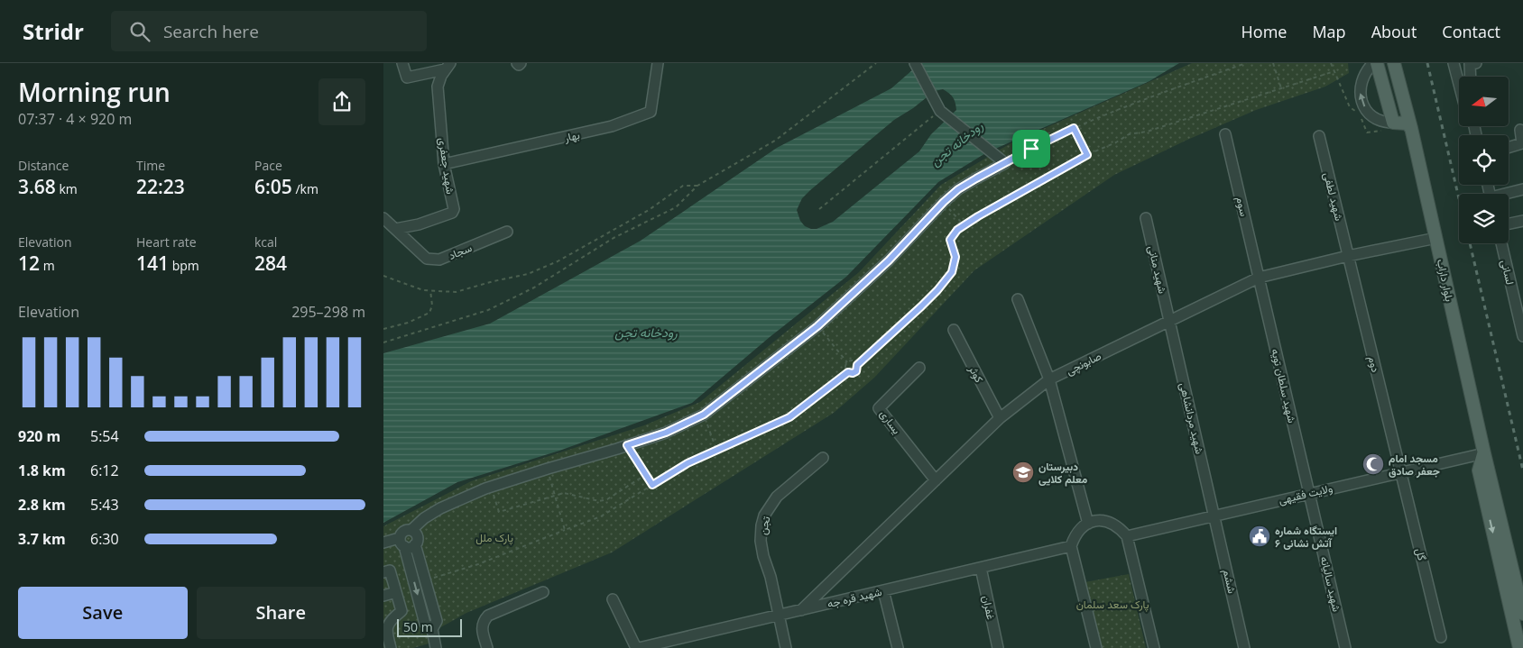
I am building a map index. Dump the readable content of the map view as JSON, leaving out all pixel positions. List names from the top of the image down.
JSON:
{
  "streets": {
    "main road": ["بلوار داراب"],
    "street": [
      "بهار",
      "شهید جعفری",
      "شهید لطفی",
      "سوم",
      "سجاد",
      "شهید منانی",
      "لسانی",
      "صابونچی",
      "دوم",
      "کوثر",
      "شهید سلطان تویه",
      "شهید مردانشاهی",
      "یساری",
      "ولایت فقیهی",
      "تجن",
      "گل",
      "ششم",
      "شهید سالیانه",
      "شهید قره جه",
      "غفران"
    ]
  },
  "crossings": [
    ["بهار", "شهید جعفری"],
    ["شهید جعفری", "سجاد"],
    ["شهید لطفی", "صابونچی"],
    ["شهید لطفی", "دوم"],
    ["سوم", "صابونچی"],
    ["سوم", "شهید سلطان تویه"],
    ["شهید منانی", "صابونچی"],
    ["شهید منانی", "شهید مردانشاهی"],
    ["بلوار داراب", "صابونچی"],
    ["بلوار داراب", "ولایت فقیهی"],
    ["صابونچی", "دوم"],
    ["صابونچی", "کوثر"],
    ["صابونچی", "شهید سلطان تویه"],
    ["صابونچی", "شهید مردانشاهی"],
    ["صابونچی", "یساری"],
    ["صابونچی", "شهید قره جه"],
    ["دوم", "ولایت فقیهی"],
    ["دوم", "گل"],
    ["شهید سلطان تویه", "ولایت فقیهی"],
    ["شهید سلطان تویه", "شهید سالیانه"],
    ["شهید مردانشاهی", "ولایت فقیهی"],
    ["شهید مردانشاهی", "ششم"],
    ["ولایت فقیهی", "گل"],
    ["ولایت فقیهی", "ششم"],
    ["ولایت فقیهی", "شهید سالیانه"],
    ["تجن", "شهید قره جه"],
    ["شهید قره جه", "غفران"]
  ],
  "water": ["رودخانه تجن"],
  "parks": ["پارک ملل", "پارک سعد سلمان"],
  "places": {
    "mosque": ["مسجد امام جعفر صادق"],
    "school or university": ["دبیرستان معلم کلایی"],
    "public building": ["ایستگاه شماره ۶ آتش نشانی"]
  },
  "scale_bar": "50 m",
  "north": "left",
  "page": {
    "header": "Stridr",
    "search": "Search here",
    "nav": [
      "Home",
      "Map",
      "About",
      "Contact"
    ],
    "heading": ["Morning run", "07:37 · 4 × 920 m"],
    "stats": [
      ["Distance", "3.68 km"],
      ["Time", "22:23"],
      ["Pace", "6:05 /km"],
      ["Elevation", "12 m"],
      ["Heart rate", "141 bpm"],
      ["kcal", "284"]
    ],
    "chart": ["Elevation", "295–298 m"],
    "list": [
      {
        "name": "920 m",
        "note": "5:54"
      },
      {
        "name": "1.8 km",
        "note": "6:12"
      },
      {
        "name": "2.8 km",
        "note": "5:43"
      },
      {
        "name": "3.7 km",
        "note": "6:30"
      }
    ],
    "buttons": ["Save", "Share"],
    "scale": "50 m"
  }
}
